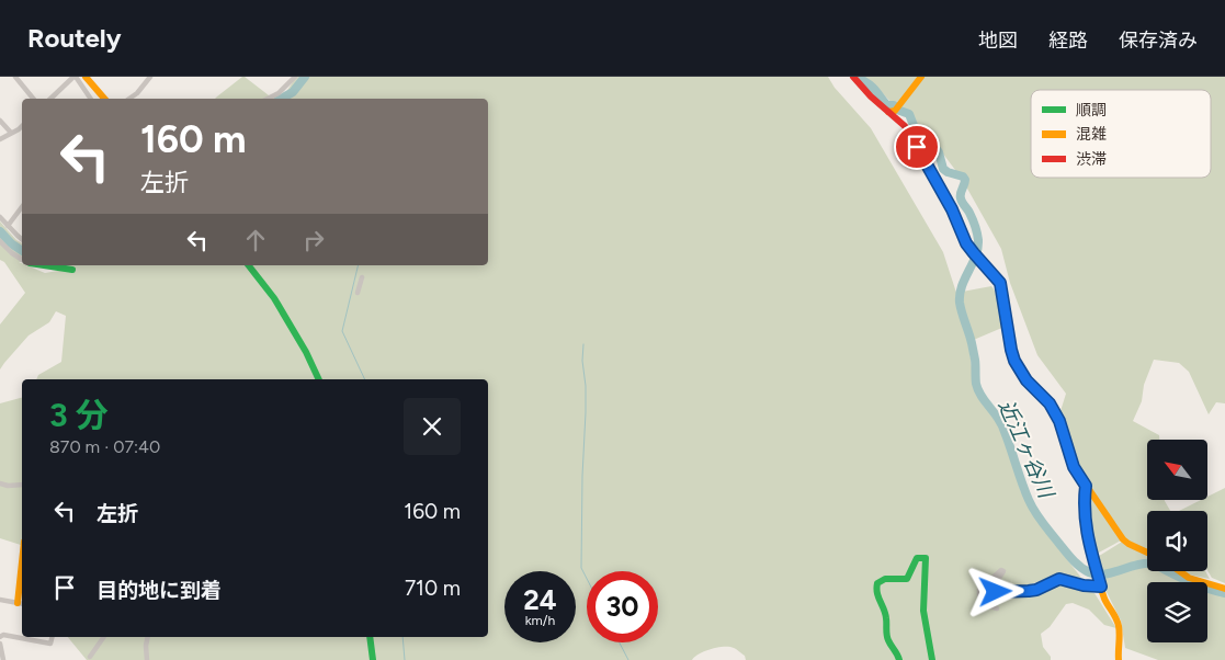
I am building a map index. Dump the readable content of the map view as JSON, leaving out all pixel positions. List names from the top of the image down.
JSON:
{
  "water": ["近江ヶ谷川"],
  "legend": ["順調", "混雑", "渋滞"],
  "north": "top left",
  "page": {
    "header": "Routely",
    "nav": ["地図", "経路", "保存済み"],
    "turn": ["160 m", "左折"],
    "heading": ["3 分", "870 m · 07:40"],
    "list": [
      {
        "name": "左折",
        "value": "160 m"
      },
      {
        "name": "目的地に到着",
        "value": "710 m"
      }
    ],
    "speed": "24 km/h",
    "limit": "30"
  }
}
